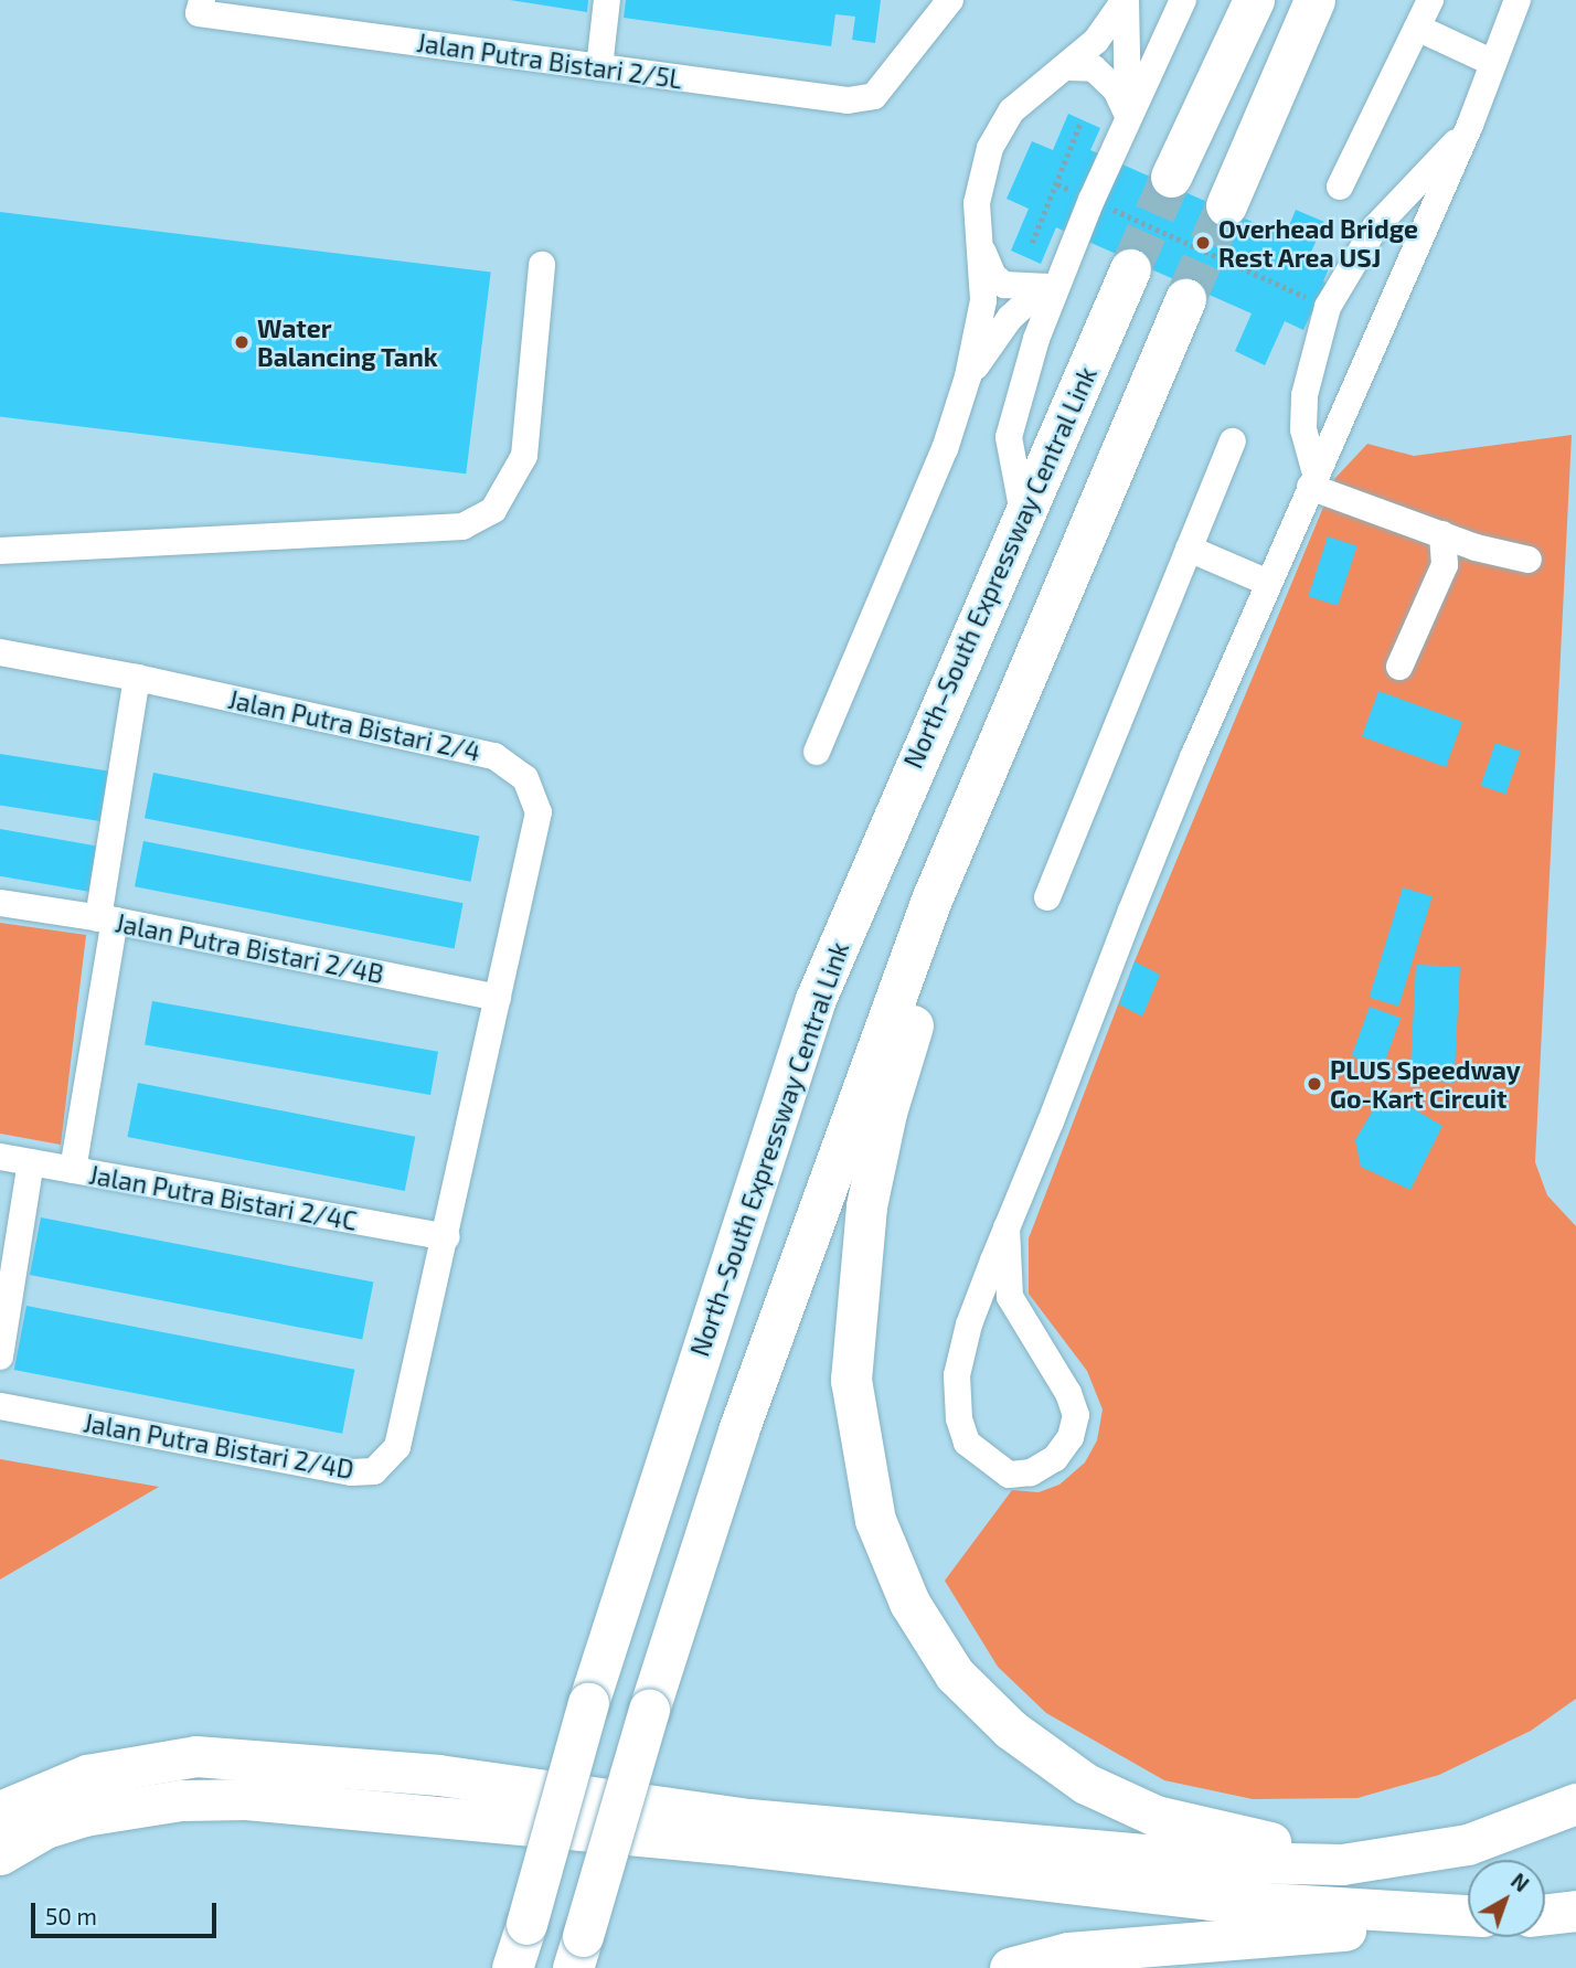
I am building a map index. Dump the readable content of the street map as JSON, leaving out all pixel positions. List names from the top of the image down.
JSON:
{
  "streets": {
    "highway": ["North–South Expressway Central Link"],
    "street": [
      "Jalan Putra Bistari 2/5L",
      "Jalan Putra Bistari 2/4",
      "Jalan Putra Bistari 2/4B",
      "Jalan Putra Bistari 2/4C",
      "Jalan Putra Bistari 2/4D"
    ]
  },
  "crossings": [
    ["Jalan Putra Bistari 2/4", "Jalan Putra Bistari 2/4B"],
    ["Jalan Putra Bistari 2/4", "Jalan Putra Bistari 2/4C"],
    ["Jalan Putra Bistari 2/4", "Jalan Putra Bistari 2/4D"],
    ["Jalan Putra Bistari 2/4C", "Jalan Putra Bistari 2/4D"]
  ],
  "places": ["Overhead Bridge Rest Area USJ", "Water Balancing Tank", "PLUS Speedway Go-Kart Circuit"],
  "scale_bar": "50 m",
  "north": "top right"
}
